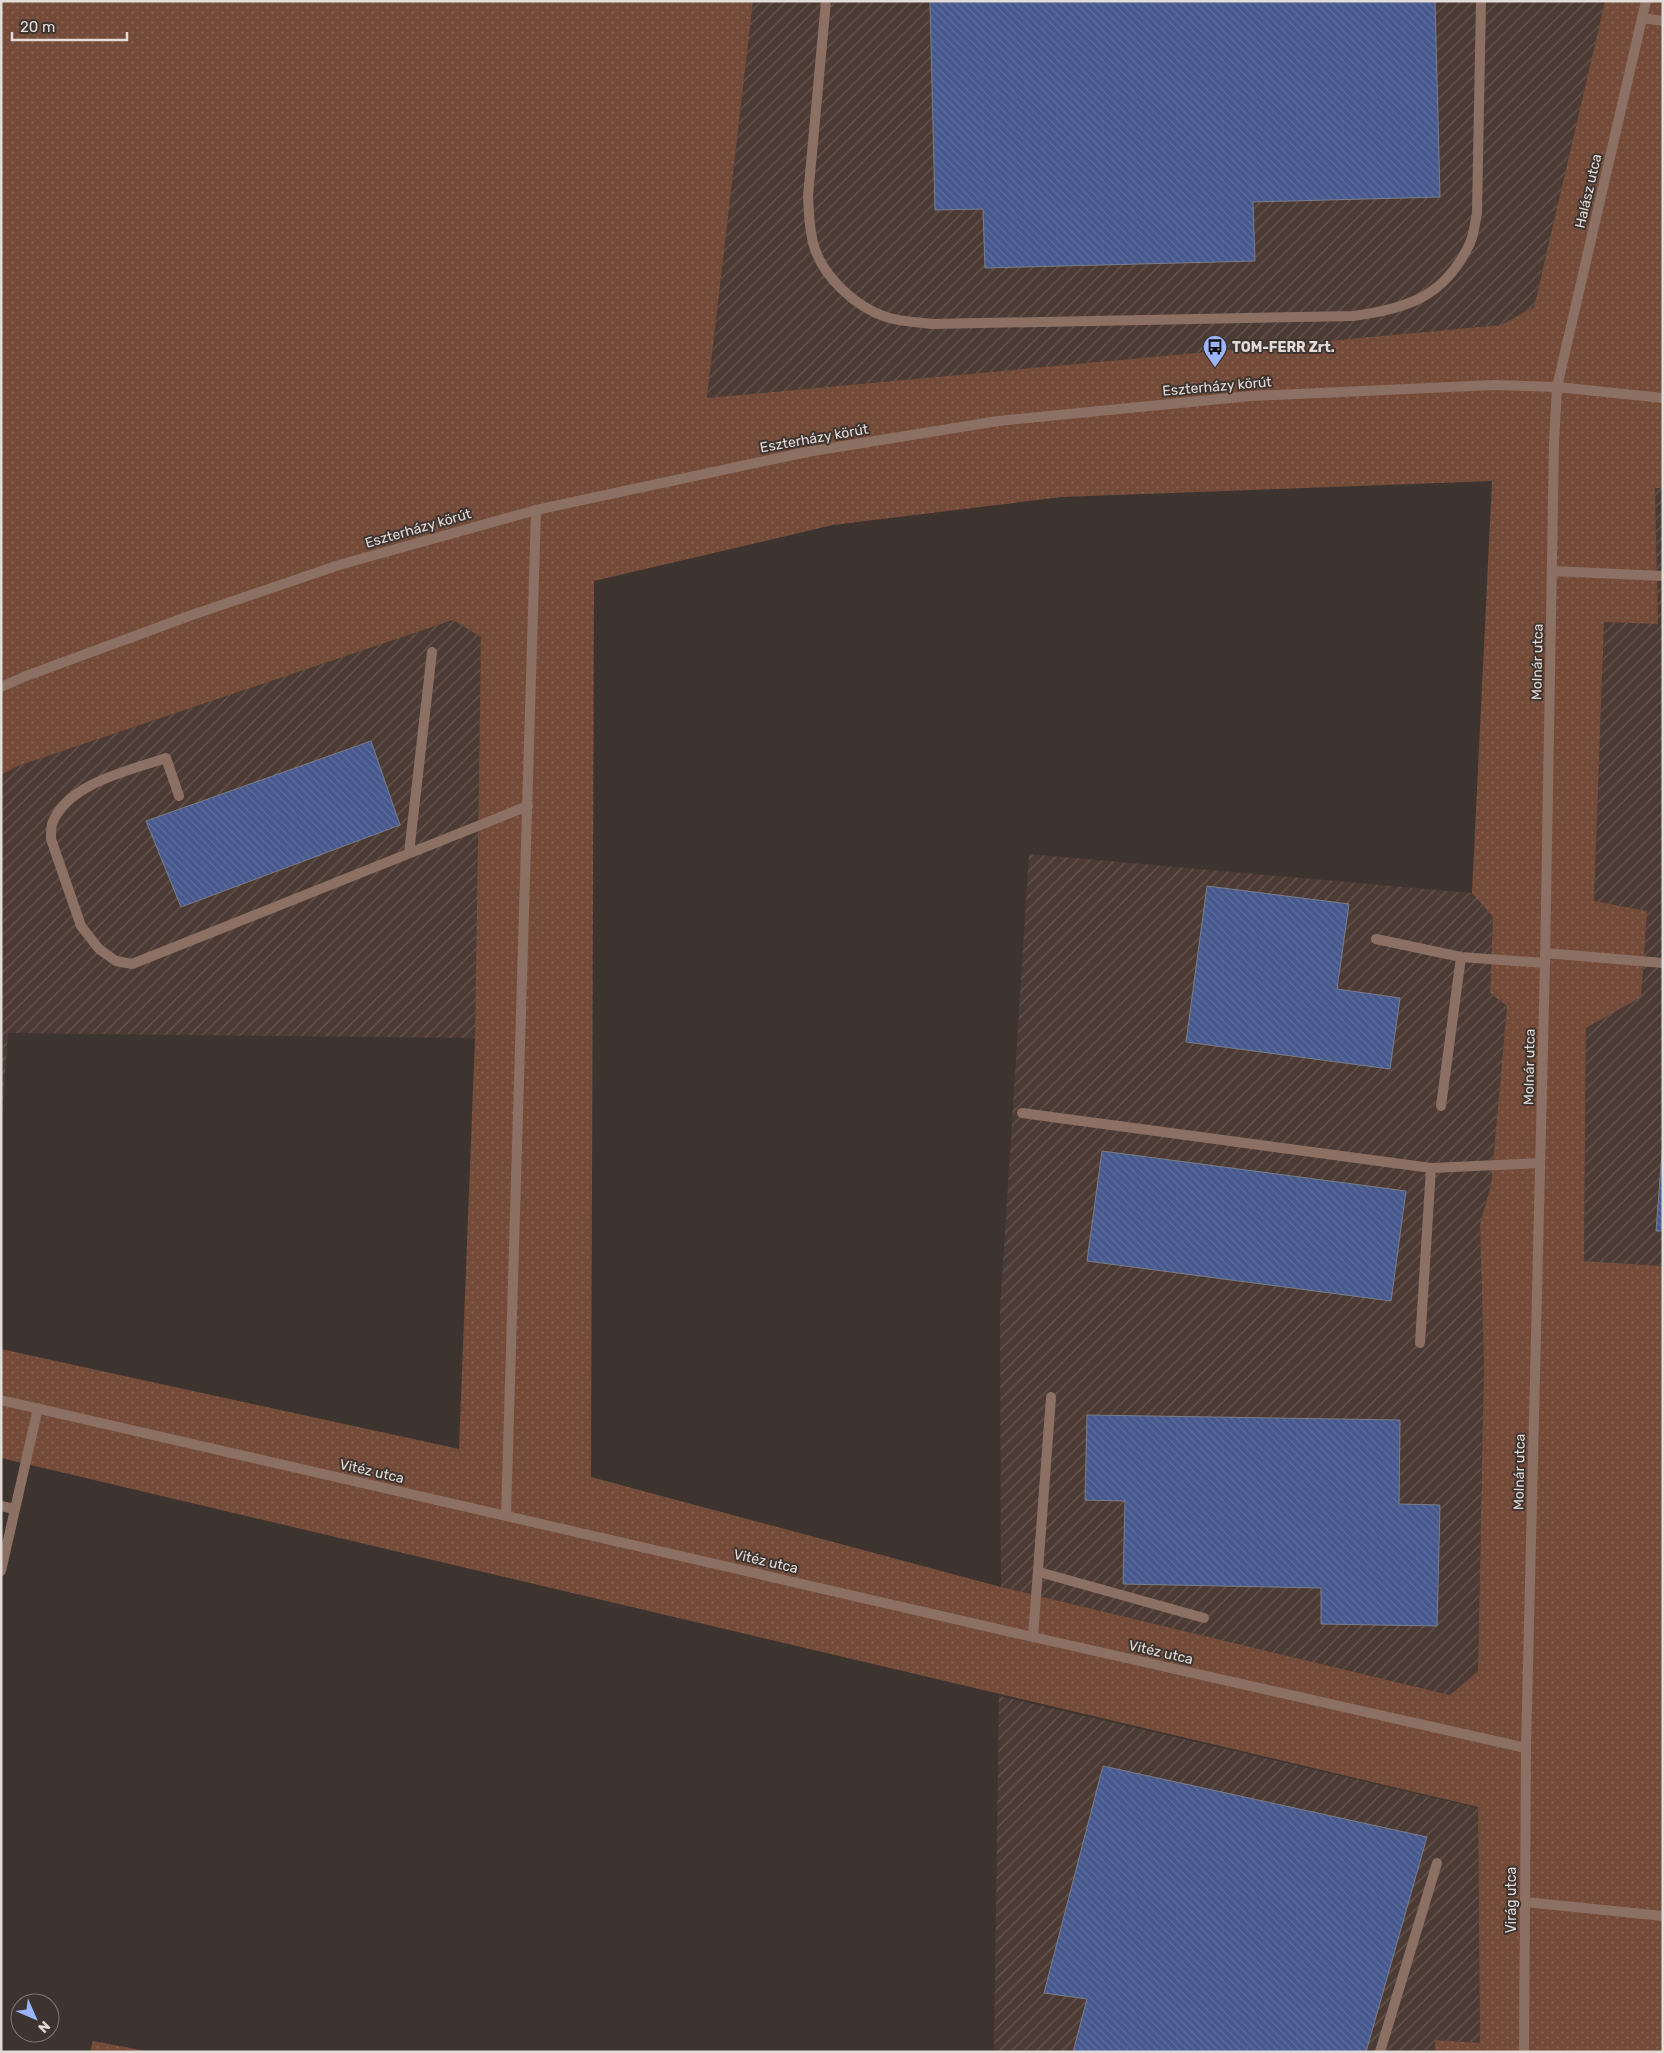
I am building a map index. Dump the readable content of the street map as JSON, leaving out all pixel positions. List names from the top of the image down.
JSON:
{
  "streets": {
    "street": [
      "Halász utca",
      "Eszterházy körút",
      "Molnár utca",
      "Vitéz utca",
      "Virág utca"
    ]
  },
  "crossings": [
    ["Halász utca", "Eszterházy körút"],
    ["Halász utca", "Molnár utca"],
    ["Eszterházy körút", "Molnár utca"],
    ["Molnár utca", "Vitéz utca"],
    ["Molnár utca", "Virág utca"],
    ["Vitéz utca", "Virág utca"]
  ],
  "places": {
    "bus stop": ["TOM-FERR Zrt."]
  },
  "scale_bar": "20 m",
  "north": "bottom right"
}
